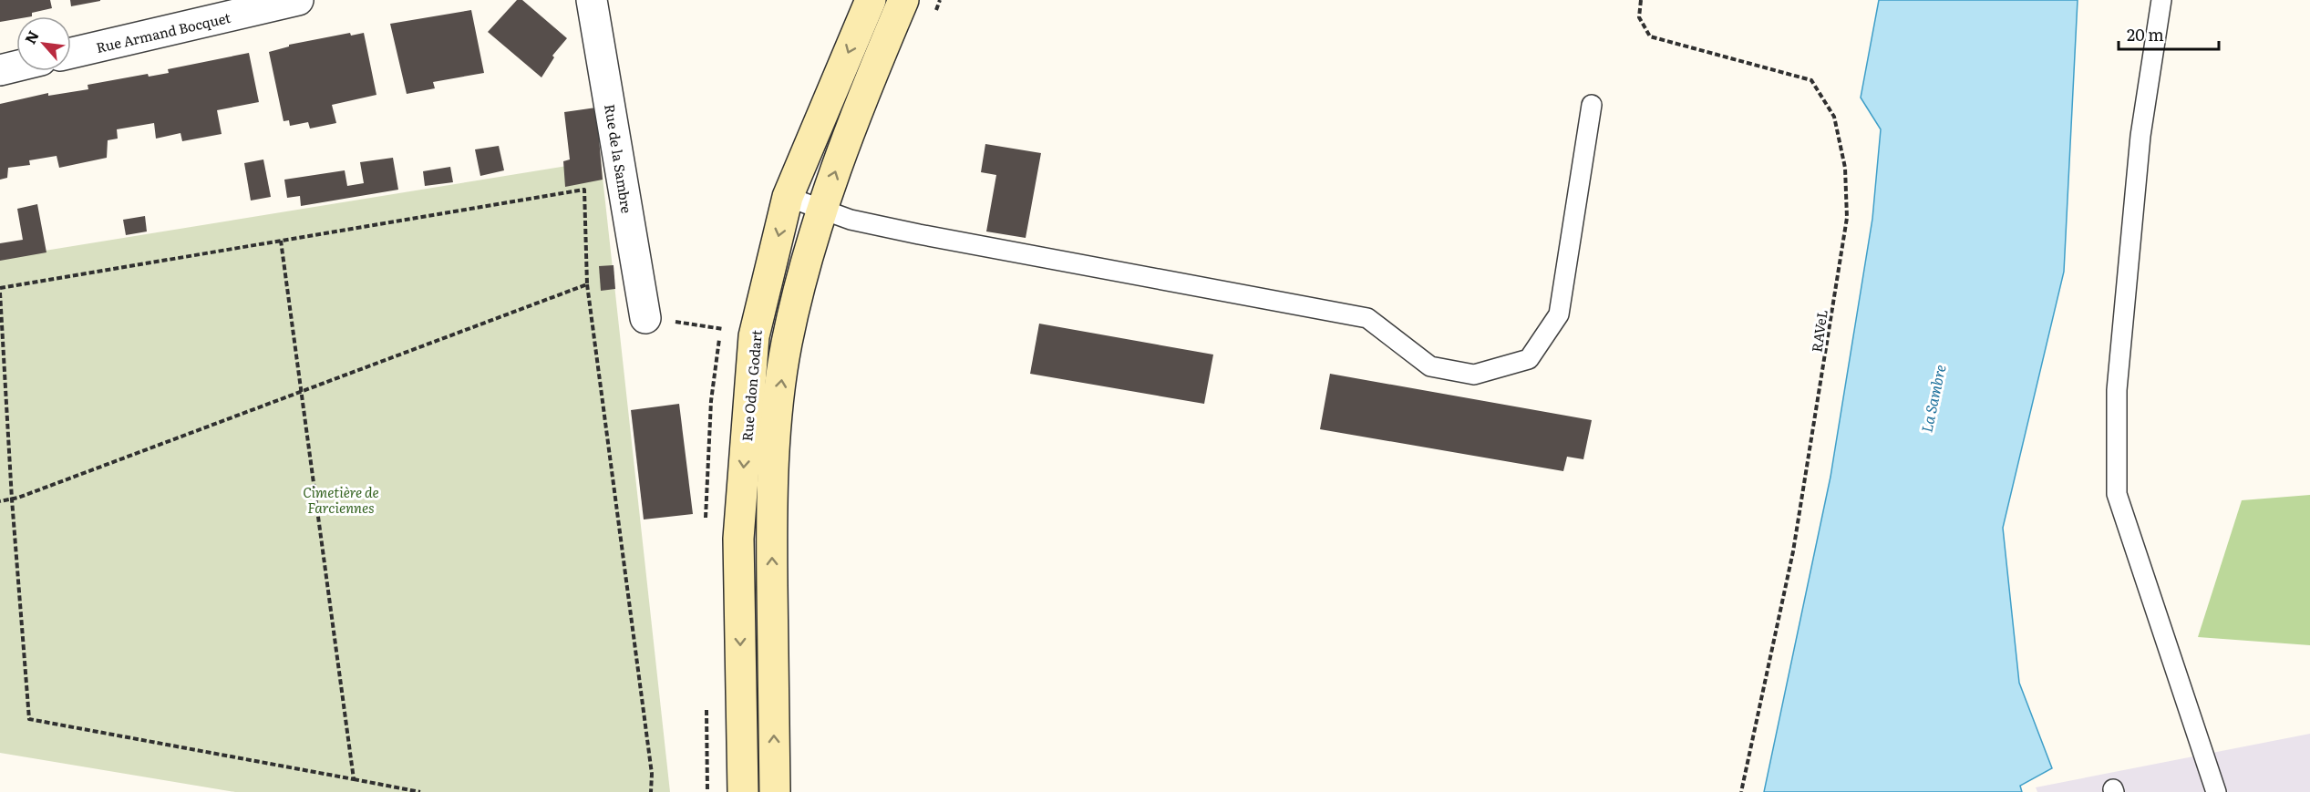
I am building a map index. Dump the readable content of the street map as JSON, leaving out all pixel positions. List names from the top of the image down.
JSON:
{
  "streets": {
    "main road": ["Rue Odon Godart"],
    "street": ["Rue Armand Bocquet", "Rue de la Sambre"],
    "path": ["RAVeL"]
  },
  "water": ["La Sambre"],
  "parks": ["Cimetière de Farciennes"],
  "scale_bar": "20 m",
  "north": "top left"
}
